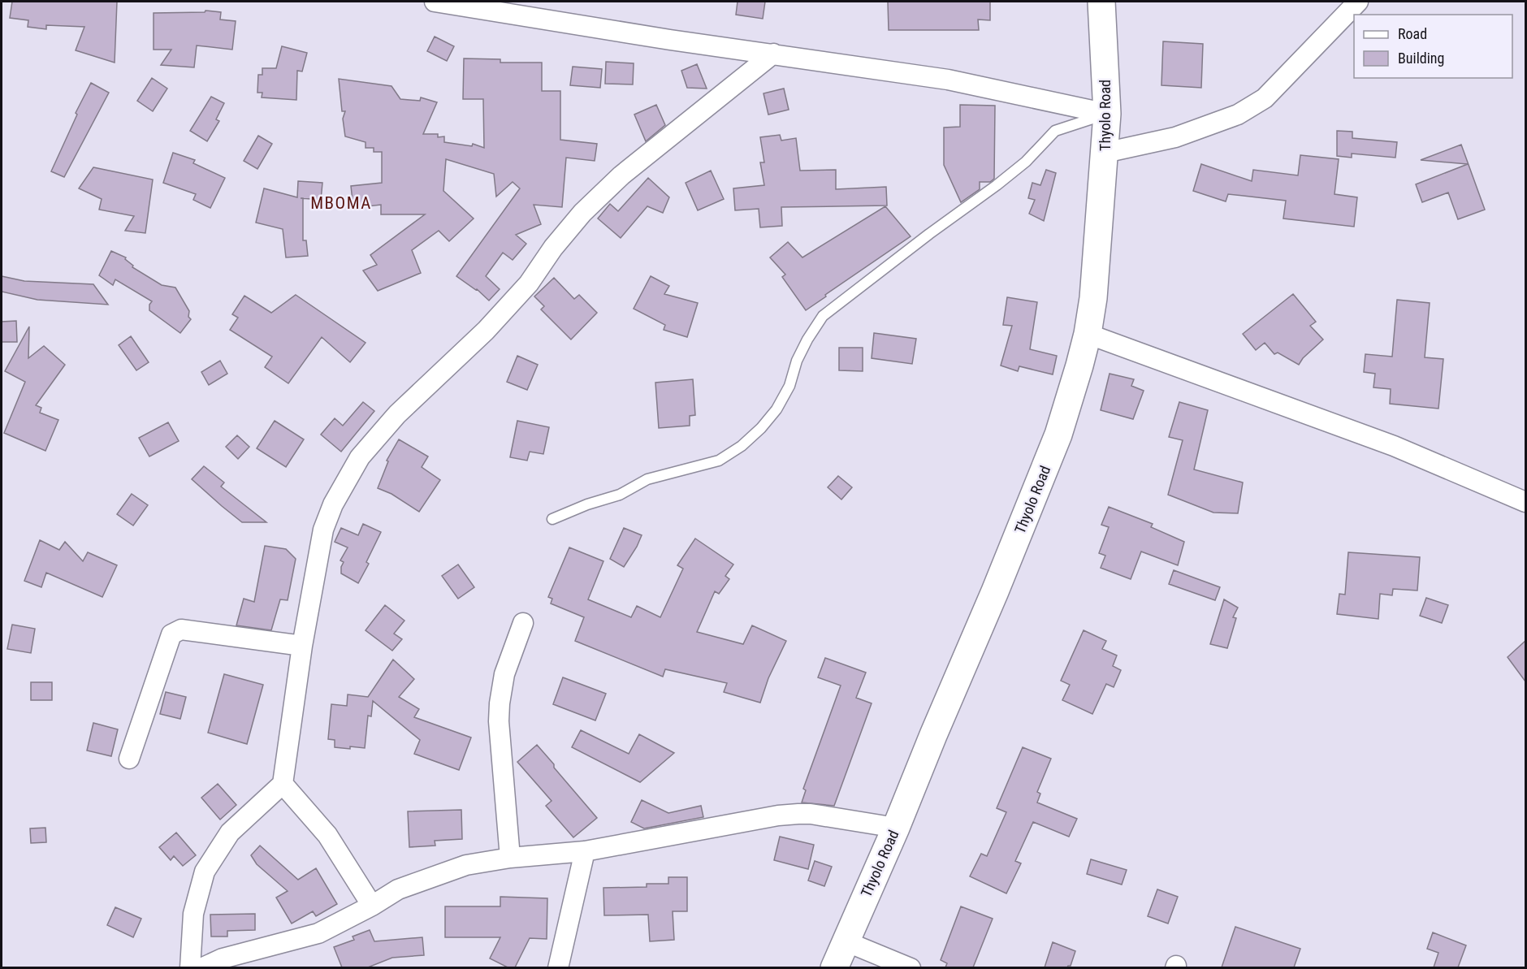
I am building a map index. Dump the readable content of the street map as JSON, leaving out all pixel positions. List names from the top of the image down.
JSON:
{
  "streets": {
    "highway": ["Thyolo Road"]
  },
  "districts": ["MBOMA"],
  "legend": ["Road", "Building"]
}
